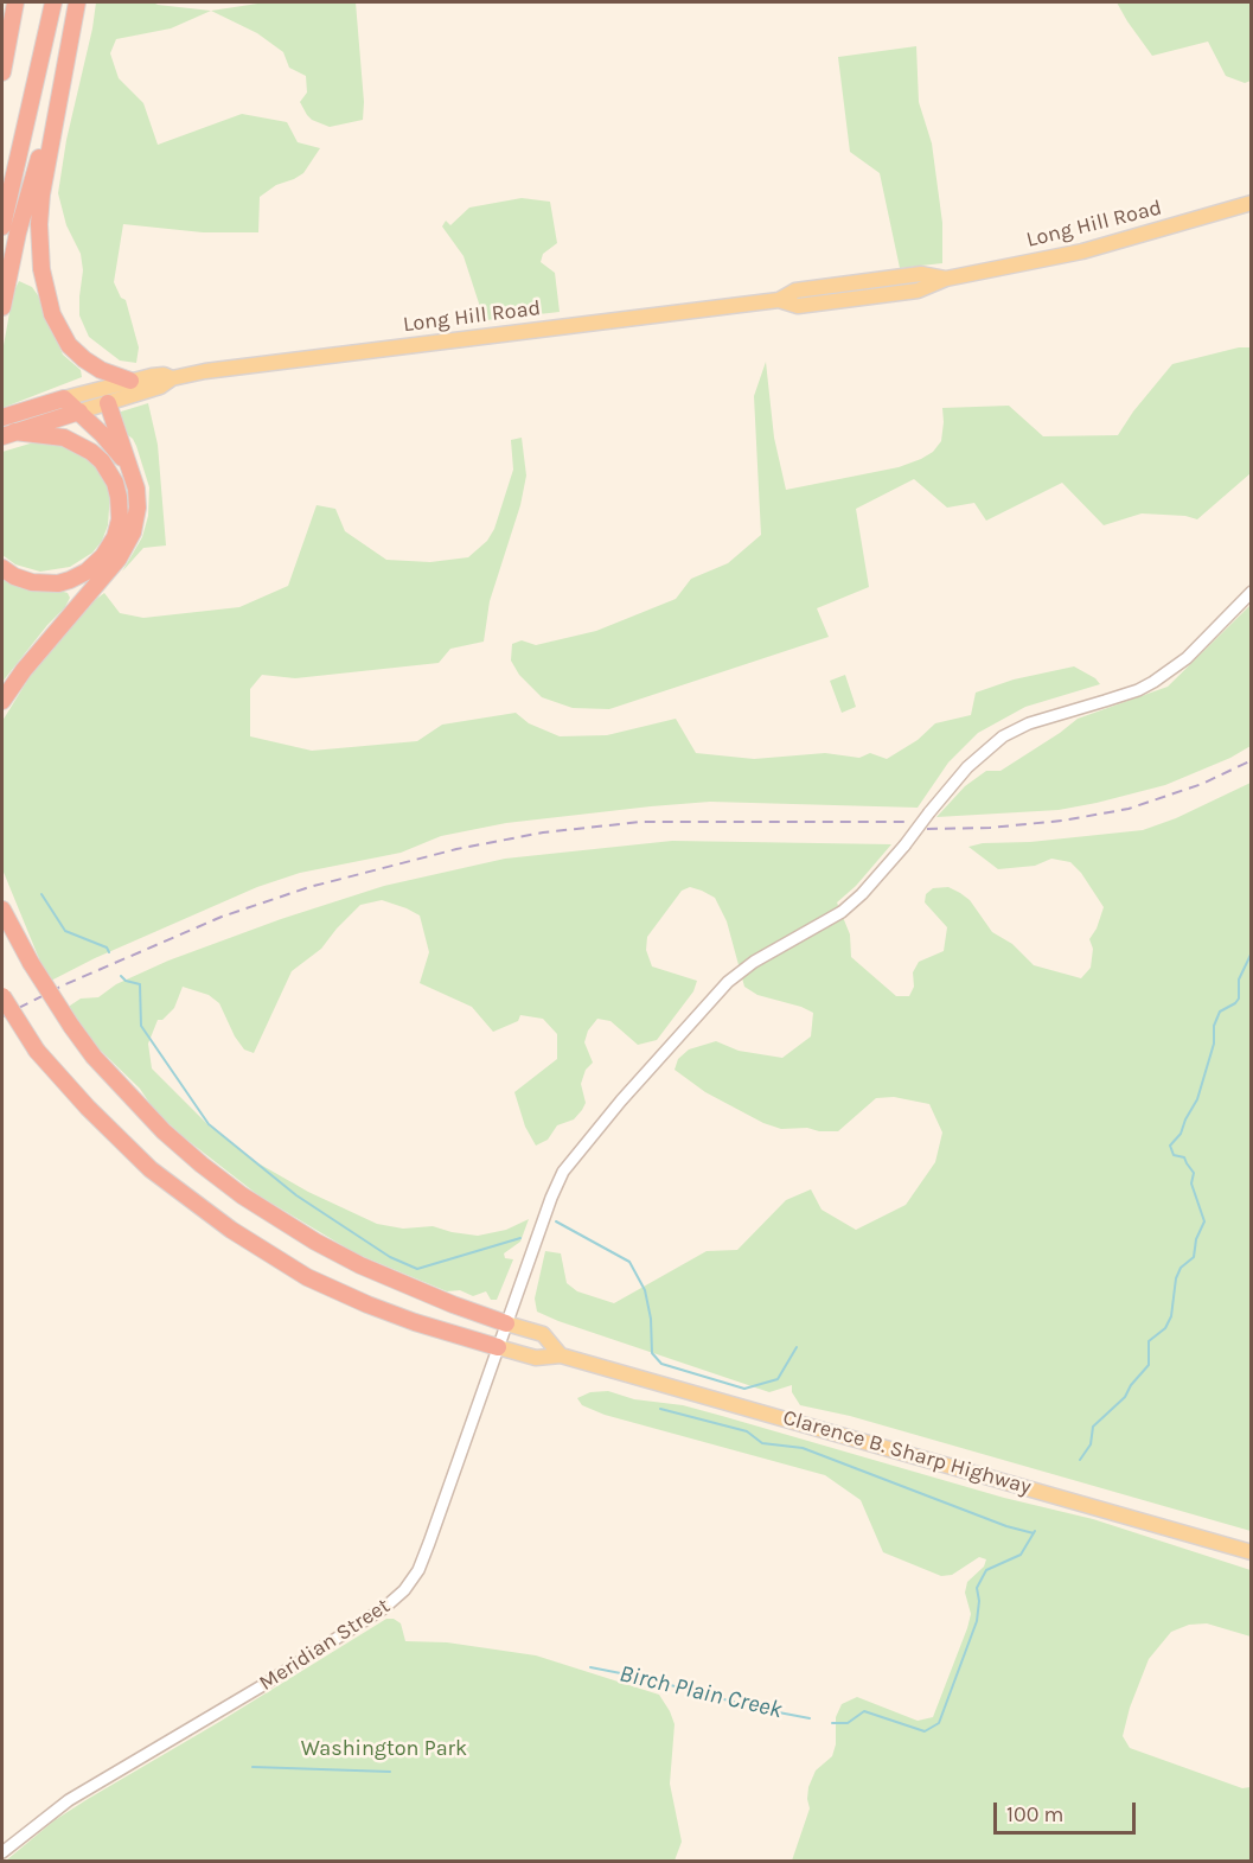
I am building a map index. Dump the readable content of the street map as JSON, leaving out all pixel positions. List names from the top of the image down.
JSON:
{
  "streets": {
    "highway": ["Long Hill Road"],
    "main road": ["Clarence B. Sharp Highway"],
    "street": ["Meridian Street"]
  },
  "crossings": [
    ["Clarence B. Sharp Highway", "Meridian Street"]
  ],
  "water": ["Birch Plain Creek"],
  "parks": ["Washington Park"],
  "scale_bar": "100 m"
}
